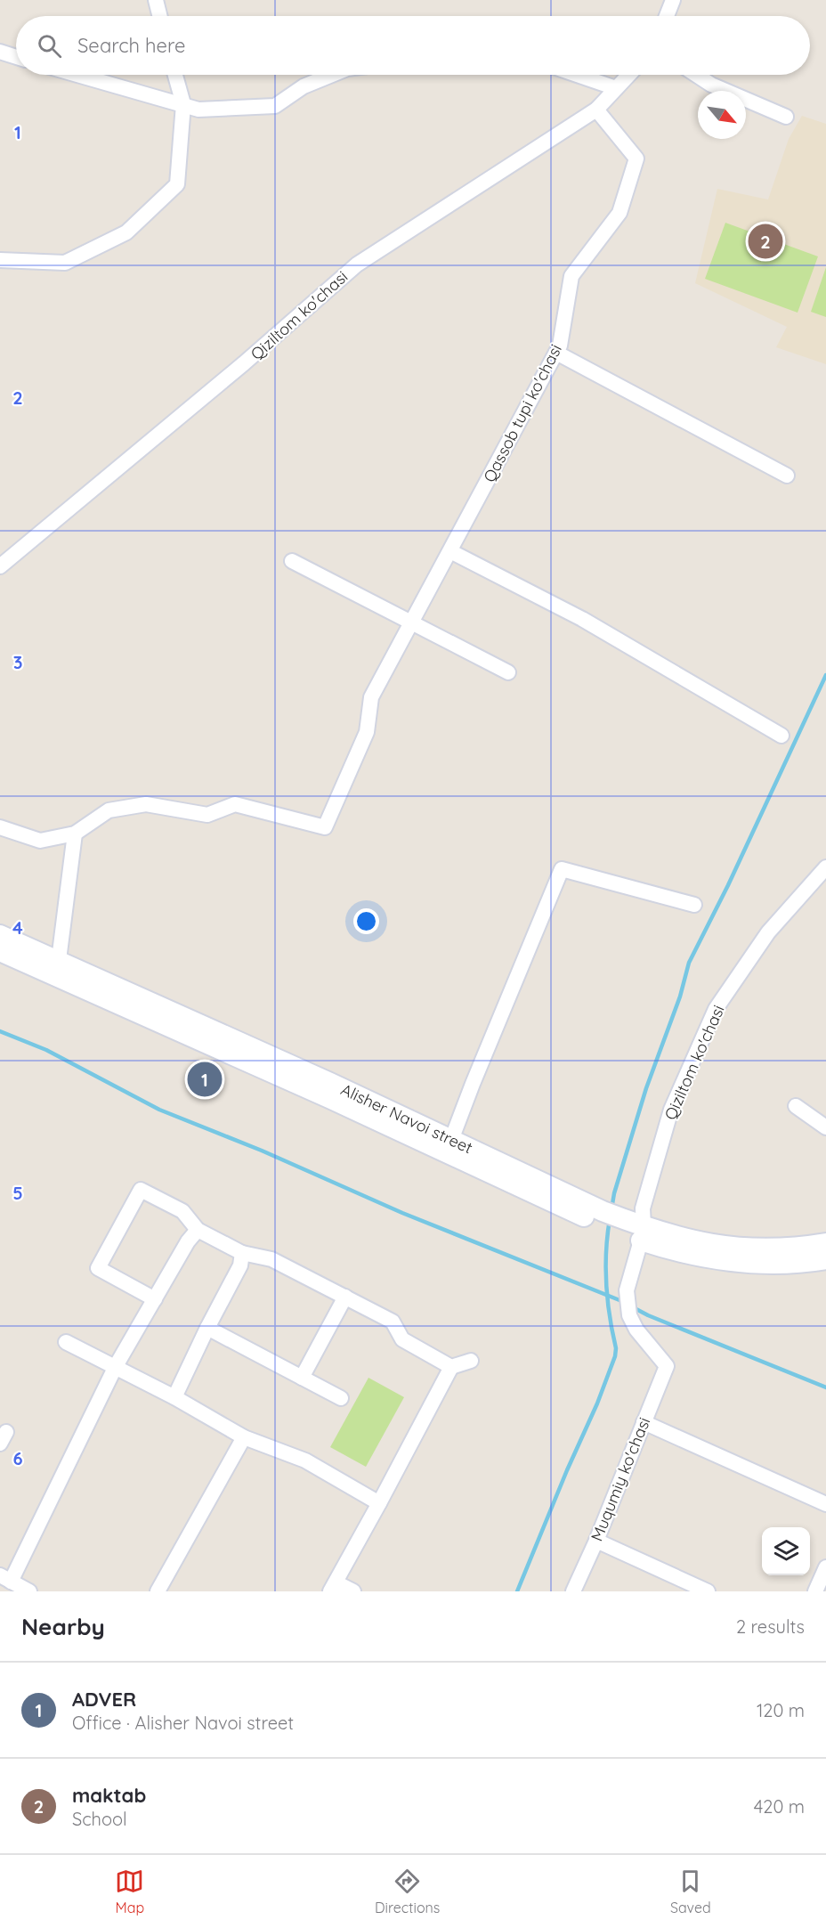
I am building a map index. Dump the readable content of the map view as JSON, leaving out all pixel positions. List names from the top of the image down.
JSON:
{
  "streets": {
    "main road": ["Alisher Navoi street"],
    "street": ["Qiziltom ko'chasi", "Qassob tupi ko'chasi", "Muqumiy ko'chasi"]
  },
  "crossings": [
    ["Qiziltom ko'chasi", "Qassob tupi ko'chasi"],
    ["Qiziltom ko'chasi", "Alisher Navoi street"],
    ["Qiziltom ko'chasi", "Muqumiy ko'chasi"]
  ],
  "north": "bottom right",
  "page": {
    "search": "Search here",
    "pins": ["2", "1"],
    "heading": ["Nearby", "2 results"],
    "list": [
      {
        "mark": "1",
        "name": "ADVER",
        "note": "Office · Alisher Navoi street",
        "value": "120 m"
      },
      {
        "mark": "2",
        "name": "maktab",
        "note": "School",
        "value": "420 m"
      }
    ],
    "nav": ["Map", "Directions", "Saved"]
  },
  "grid": {
    "rows": [
      "1",
      "2",
      "3",
      "4",
      "5",
      "6"
    ]
  }
}
